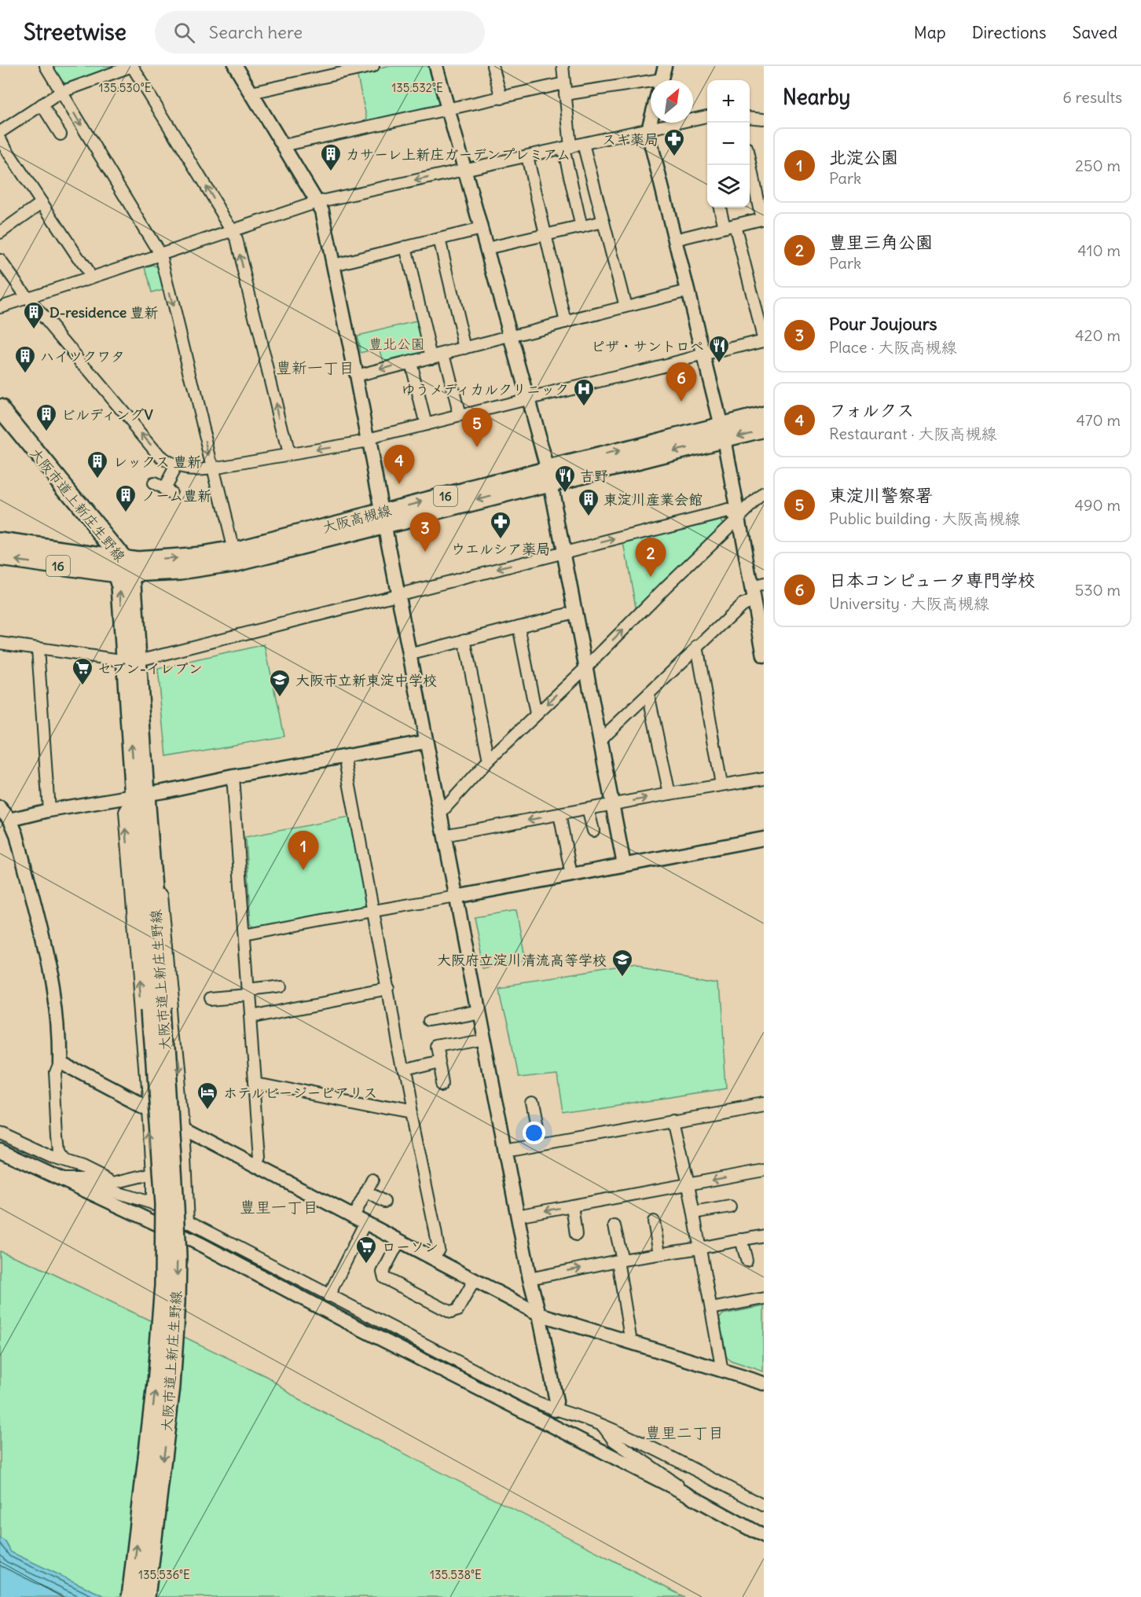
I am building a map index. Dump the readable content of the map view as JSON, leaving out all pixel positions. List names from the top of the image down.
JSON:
{
  "streets": {
    "main road": ["16", "大阪市道上新庄生野線", "大阪高槻線"]
  },
  "crossings": [
    ["16", "大阪市道上新庄生野線"],
    ["大阪市道上新庄生野線", "大阪高槻線"]
  ],
  "districts": ["豊新一丁目", "豊里一丁目", "豊里二丁目"],
  "parks": ["豊北公園"],
  "places": {
    "pharmacy": ["スギ薬局", "ウエルシア薬局"],
    "building": [
      "カサーレ上新庄ガーデンプレミアム",
      "D-residence 豊新",
      "ハイツクワタ",
      "ビルディングV",
      "レックス 豊新",
      "ノーム豊新",
      "東淀川産業会館"
    ],
    "restaurant": ["ピザ・サントロペ", "吉野"],
    "hospital": ["ゆうメディカルクリニック"],
    "supermarket": ["セブン-イレブン", "ローソン"],
    "school or university": ["大阪市立新東淀中学校", "大阪府立淀川清流高等学校"],
    "hotel": ["ホテルビージーピアリス"]
  },
  "north": "top right",
  "page": {
    "header": "Streetwise",
    "search": "Search here",
    "nav": ["Map", "Directions", "Saved"],
    "heading": ["Nearby", "6 results"],
    "map_buttons": ["+", "−"],
    "list": [
      {
        "mark": "1",
        "name": "北淀公園",
        "note": "Park",
        "value": "250 m"
      },
      {
        "mark": "2",
        "name": "豊里三角公園",
        "note": "Park",
        "value": "410 m"
      },
      {
        "mark": "3",
        "name": "Pour Joujours",
        "note": "Place · 大阪高槻線",
        "value": "420 m"
      },
      {
        "mark": "4",
        "name": "フォルクス",
        "note": "Restaurant · 大阪高槻線",
        "value": "470 m"
      },
      {
        "mark": "5",
        "name": "東淀川警察署",
        "note": "Public building · 大阪高槻線",
        "value": "490 m"
      },
      {
        "mark": "6",
        "name": "日本コンピュータ専門学校",
        "note": "University · 大阪高槻線",
        "value": "530 m"
      }
    ],
    "pins": [
      "6",
      "5",
      "4",
      "3",
      "2",
      "1"
    ]
  },
  "coordinates": [
    "135.530°E",
    "135.532°E",
    "135.536°E",
    "135.538°E"
  ]
}
